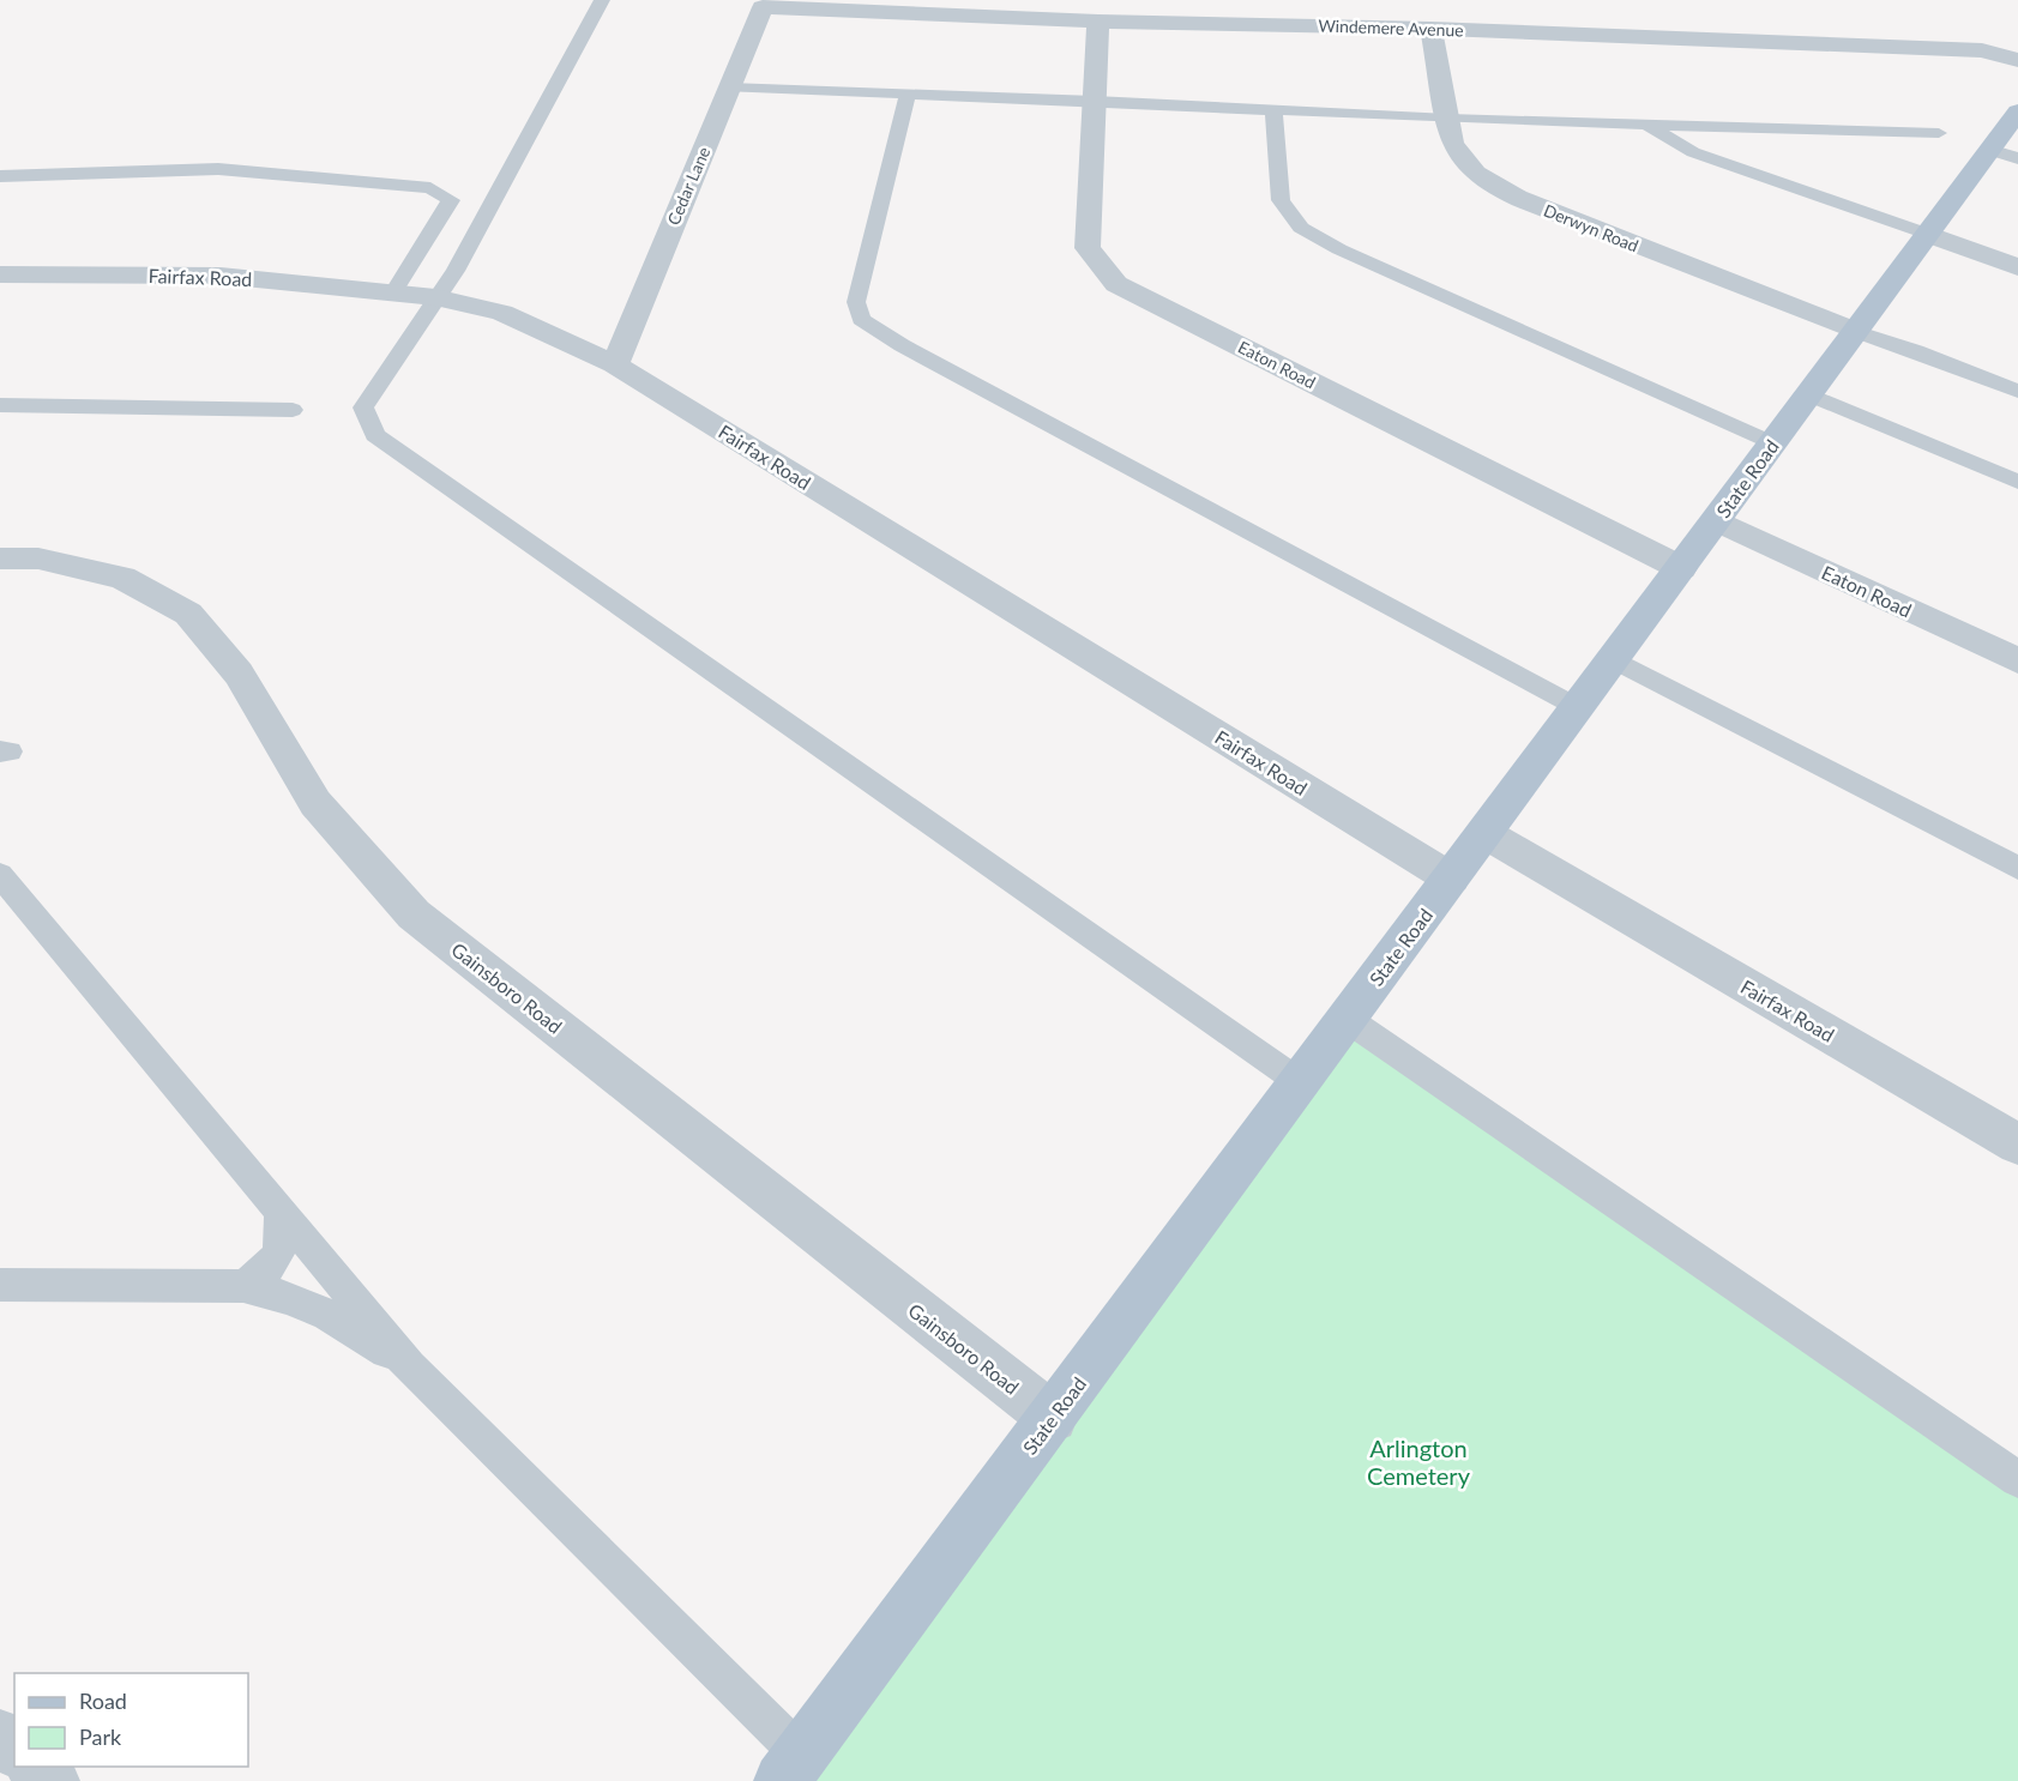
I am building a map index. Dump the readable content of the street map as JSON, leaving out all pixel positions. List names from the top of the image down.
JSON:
{
  "streets": {
    "main road": ["State Road"],
    "street": [
      "Windemere Avenue",
      "Cedar Lane",
      "Derwyn Road",
      "Fairfax Road",
      "Eaton Road",
      "Gainsboro Road"
    ]
  },
  "crossings": [
    ["Windemere Avenue", "Cedar Lane"],
    ["Windemere Avenue", "Derwyn Road"],
    ["Windemere Avenue", "Eaton Road"],
    ["Cedar Lane", "Fairfax Road"],
    ["Derwyn Road", "State Road"],
    ["Fairfax Road", "State Road"],
    ["Eaton Road", "State Road"],
    ["State Road", "Gainsboro Road"]
  ],
  "parks": ["Arlington Cemetery"],
  "legend": ["Road", "Park"]
}
